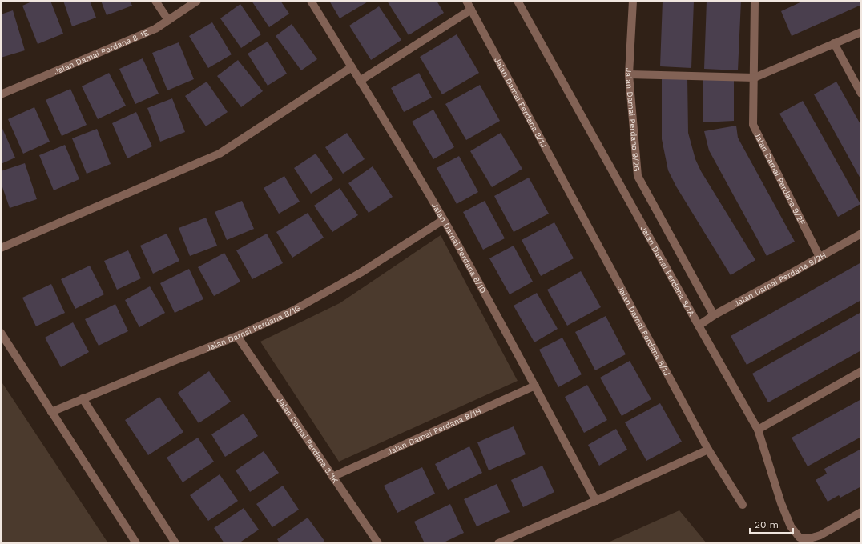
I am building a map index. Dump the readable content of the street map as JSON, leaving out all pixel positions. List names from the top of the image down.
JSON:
{
  "streets": {
    "street": [
      "Jalan Damai Perdana 8/1E",
      "Jalan Damai Perdana 8/1J",
      "Jalan Damai Perdana 9/2G",
      "Jalan Damai Perdana 9/2F",
      "Jalan Damai Perdana 8/1D",
      "Jalan Damai Perdana 8/1A",
      "Jalan Damai Perdana 9/2H",
      "Jalan Damai Perdana 8/1G",
      "Jalan Damai Perdana 8/1H",
      "Jalan Damai Perdana 8/1K"
    ]
  },
  "crossings": [
    ["Jalan Damai Perdana 9/2G", "Jalan Damai Perdana 9/2H"],
    ["Jalan Damai Perdana 9/2F", "Jalan Damai Perdana 9/2H"],
    ["Jalan Damai Perdana 8/1D", "Jalan Damai Perdana 8/1G"],
    ["Jalan Damai Perdana 8/1D", "Jalan Damai Perdana 8/1H"],
    ["Jalan Damai Perdana 8/1A", "Jalan Damai Perdana 9/2H"],
    ["Jalan Damai Perdana 8/1G", "Jalan Damai Perdana 8/1K"],
    ["Jalan Damai Perdana 8/1H", "Jalan Damai Perdana 8/1K"]
  ],
  "scale_bar": "20 m"
}
